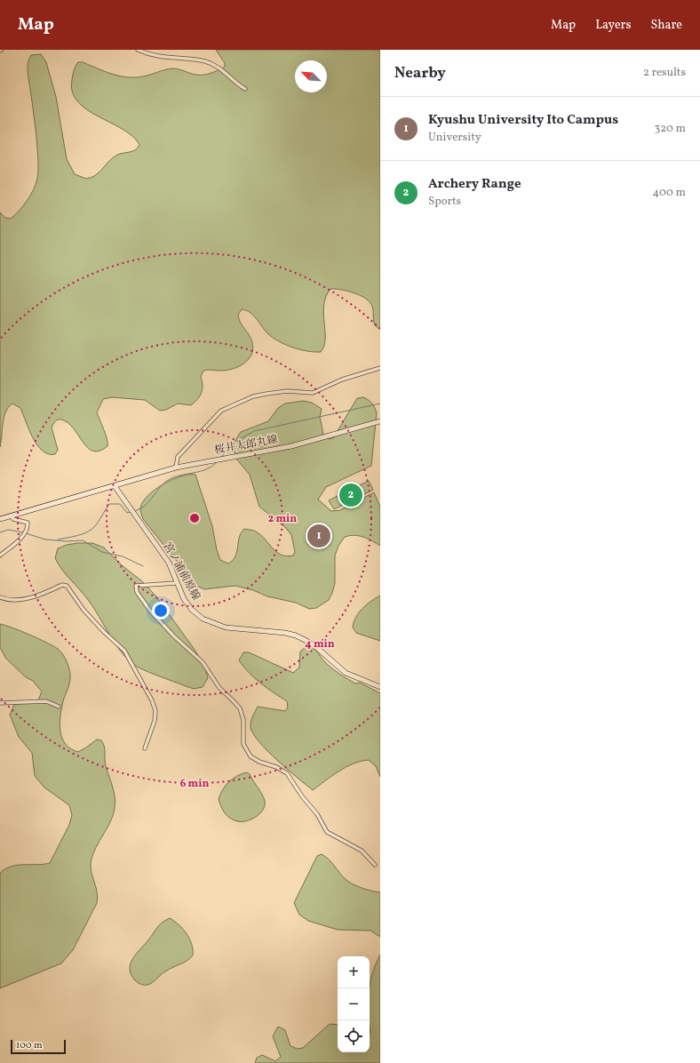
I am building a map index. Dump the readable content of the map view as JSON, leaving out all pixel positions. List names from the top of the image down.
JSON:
{
  "streets": {
    "main road": ["桜井太郎丸線", "宮ノ浦前原線"]
  },
  "crossings": [
    ["桜井太郎丸線", "宮ノ浦前原線"]
  ],
  "scale_bar": "100 m",
  "north": "top left",
  "page": {
    "header": "Map",
    "nav": ["Map", "Layers", "Share"],
    "heading": ["Nearby", "2 results"],
    "list": [
      {
        "mark": "1",
        "name": "Kyushu University Ito Campus",
        "note": "University",
        "value": "320 m"
      },
      {
        "mark": "2",
        "name": "Archery Range",
        "note": "Sports",
        "value": "400 m"
      }
    ],
    "pins": ["2", "1"],
    "map_buttons": ["+", "−"],
    "scale": "100 m"
  },
  "rings": ["2 min", "4 min", "6 min"]
}
